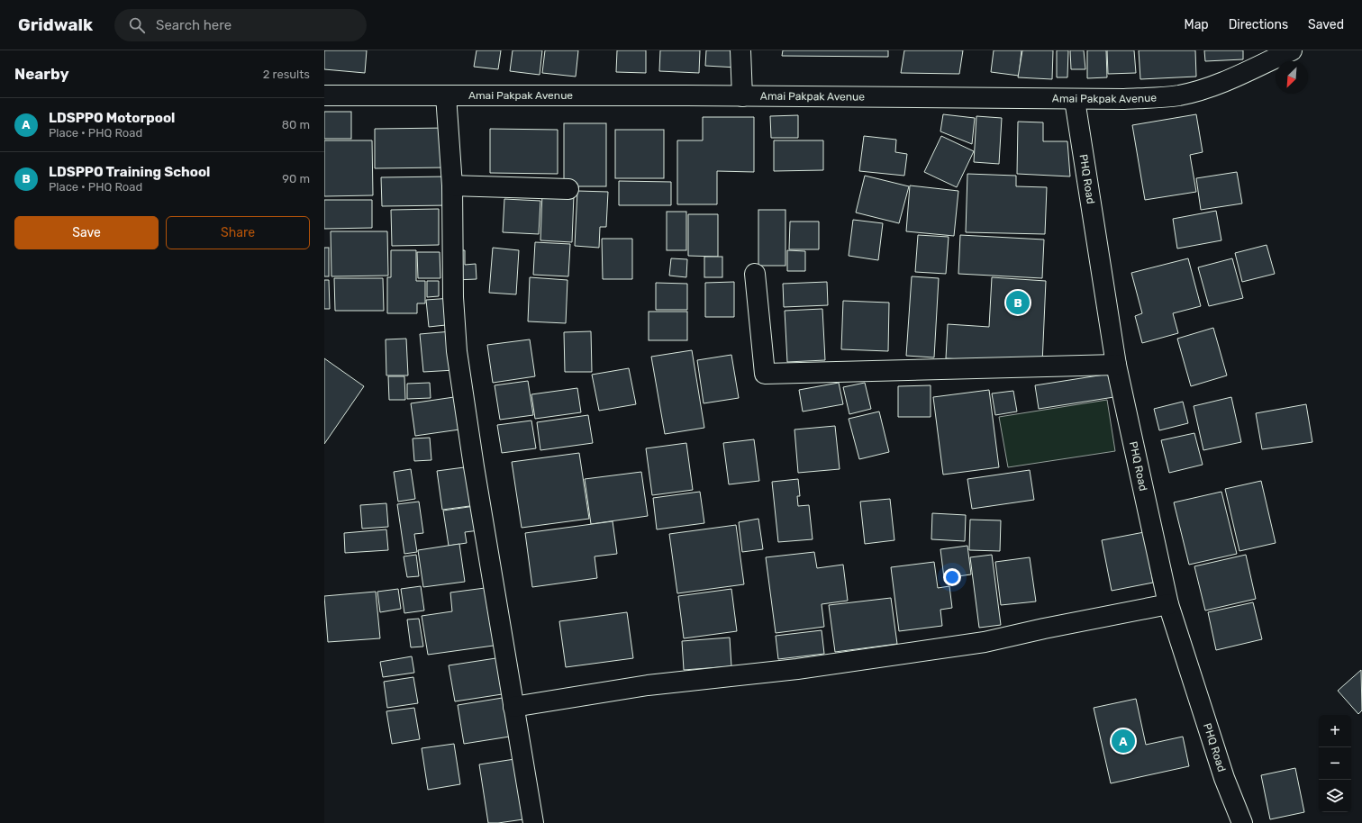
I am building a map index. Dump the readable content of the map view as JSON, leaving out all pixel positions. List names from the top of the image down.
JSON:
{
  "streets": {
    "main road": ["Amai Pakpak Avenue", "PHQ Road"]
  },
  "crossings": [
    ["Amai Pakpak Avenue", "PHQ Road"]
  ],
  "north": "bottom left",
  "page": {
    "header": "Gridwalk",
    "search": "Search here",
    "nav": ["Map", "Directions", "Saved"],
    "heading": ["Nearby", "2 results"],
    "list": [
      {
        "mark": "A",
        "name": "LDSPPO Motorpool",
        "note": "Place · PHQ Road",
        "value": "80 m"
      },
      {
        "mark": "B",
        "name": "LDSPPO Training School",
        "note": "Place · PHQ Road",
        "value": "90 m"
      }
    ],
    "buttons": ["Save", "Share"],
    "pins": ["B", "A"],
    "map_buttons": ["+", "−"]
  }
}
